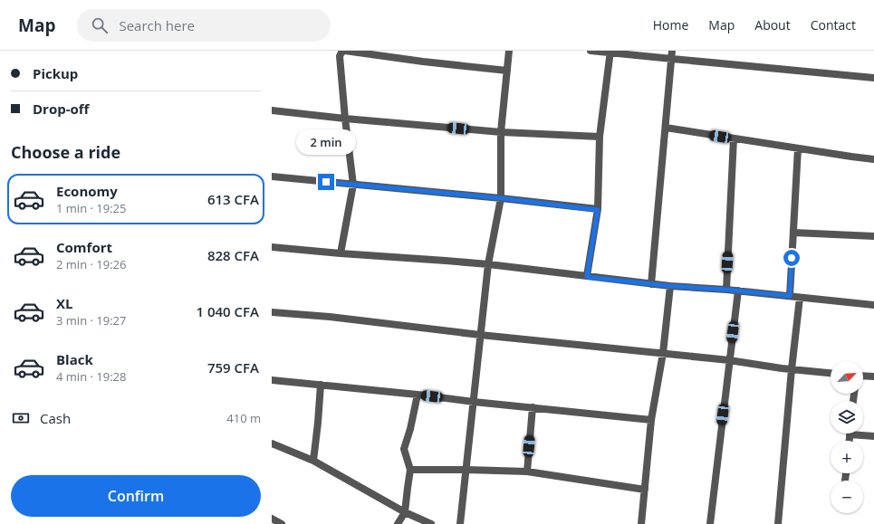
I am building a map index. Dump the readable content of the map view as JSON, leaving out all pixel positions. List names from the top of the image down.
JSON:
{
  "north": "top right",
  "page": {
    "header": "Map",
    "search": "Search here",
    "nav": [
      "Home",
      "Map",
      "About",
      "Contact"
    ],
    "banner": ["Pickup", "Drop-off"],
    "bubble": "2 min",
    "heading": "Choose a ride",
    "list": [
      {
        "name": "Economy",
        "note": "1 min · 19:25",
        "value": "613 CFA"
      },
      {
        "name": "Comfort",
        "note": "2 min · 19:26",
        "value": "828 CFA"
      },
      {
        "name": "XL",
        "note": "3 min · 19:27",
        "value": "1 040 CFA"
      },
      {
        "name": "Black",
        "note": "4 min · 19:28",
        "value": "759 CFA"
      }
    ],
    "map_buttons": ["+", "−"],
    "pay": ["Cash", "410 m"],
    "buttons": "Confirm"
  }
}
